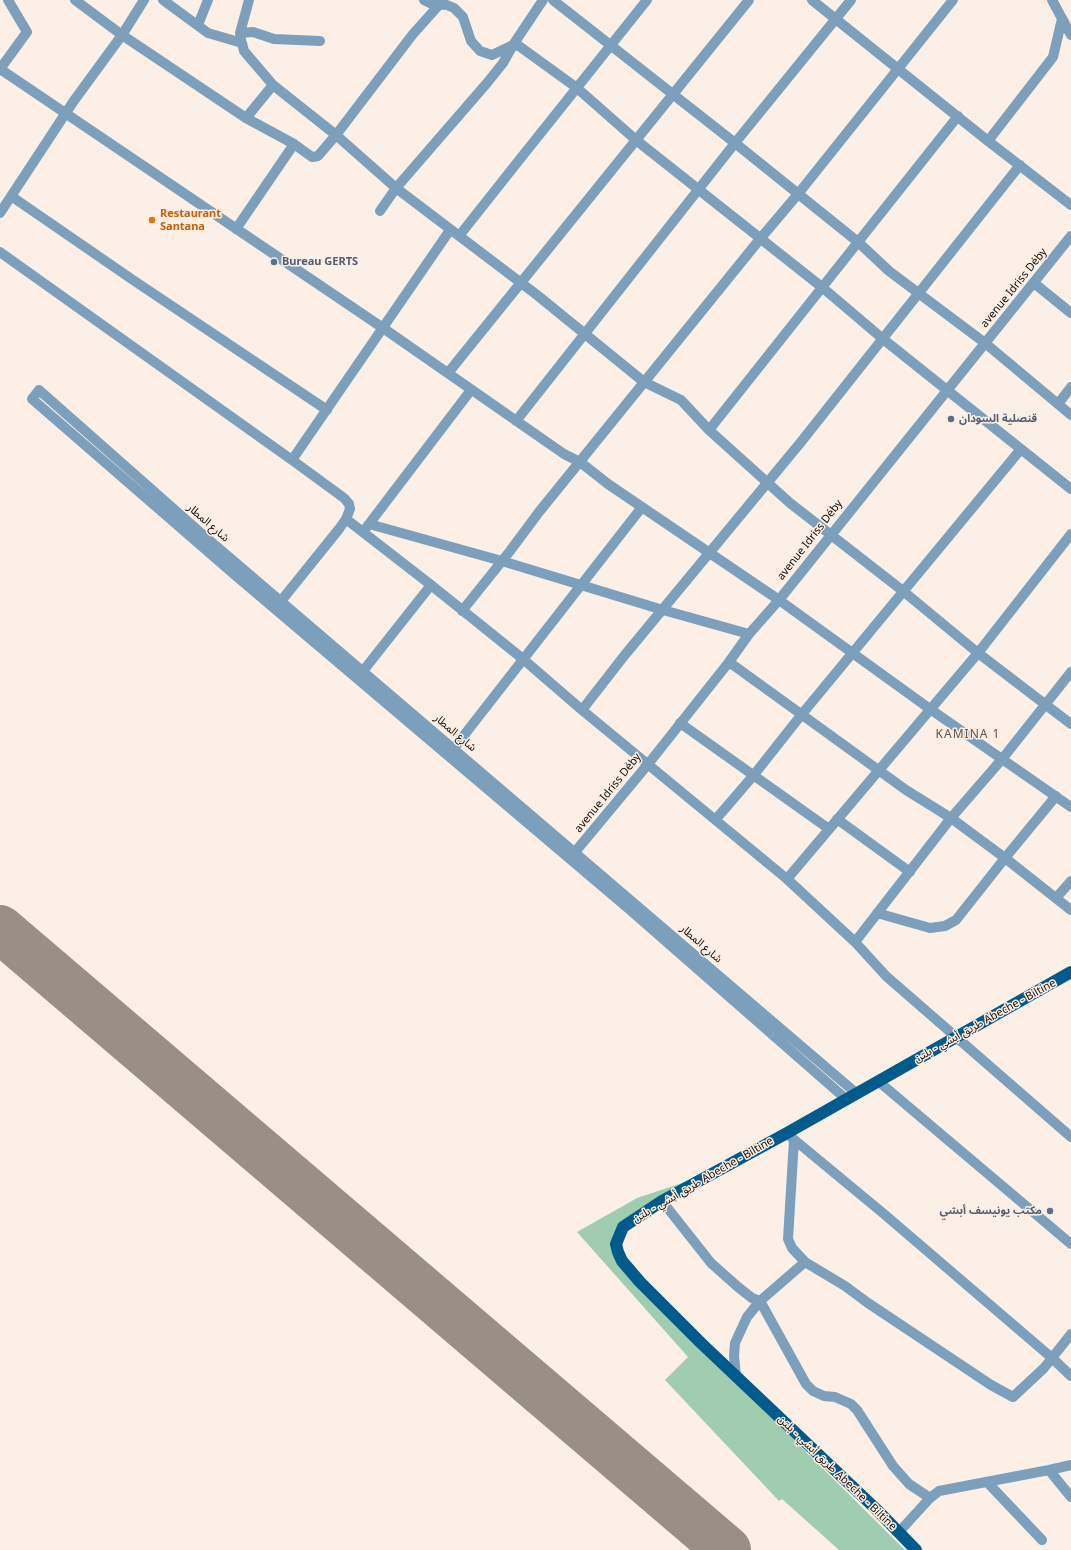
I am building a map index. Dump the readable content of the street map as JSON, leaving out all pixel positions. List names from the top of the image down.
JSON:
{
  "streets": {
    "main road": ["طريق أبشي - بلتن Abeche - Biltine"],
    "street": ["avenue Idriss Déby", "شارع المطار"]
  },
  "crossings": [
    ["avenue Idriss Déby", "شارع المطار"],
    ["شارع المطار", "طريق أبشي - بلتن Abeche - Biltine"]
  ],
  "districts": ["KAMINA 1"],
  "places": [
    "Restaurant Santana",
    "Bureau GERTS",
    "قنصلية السودان",
    "مكتب يونيسف أبشي"
  ]
}
